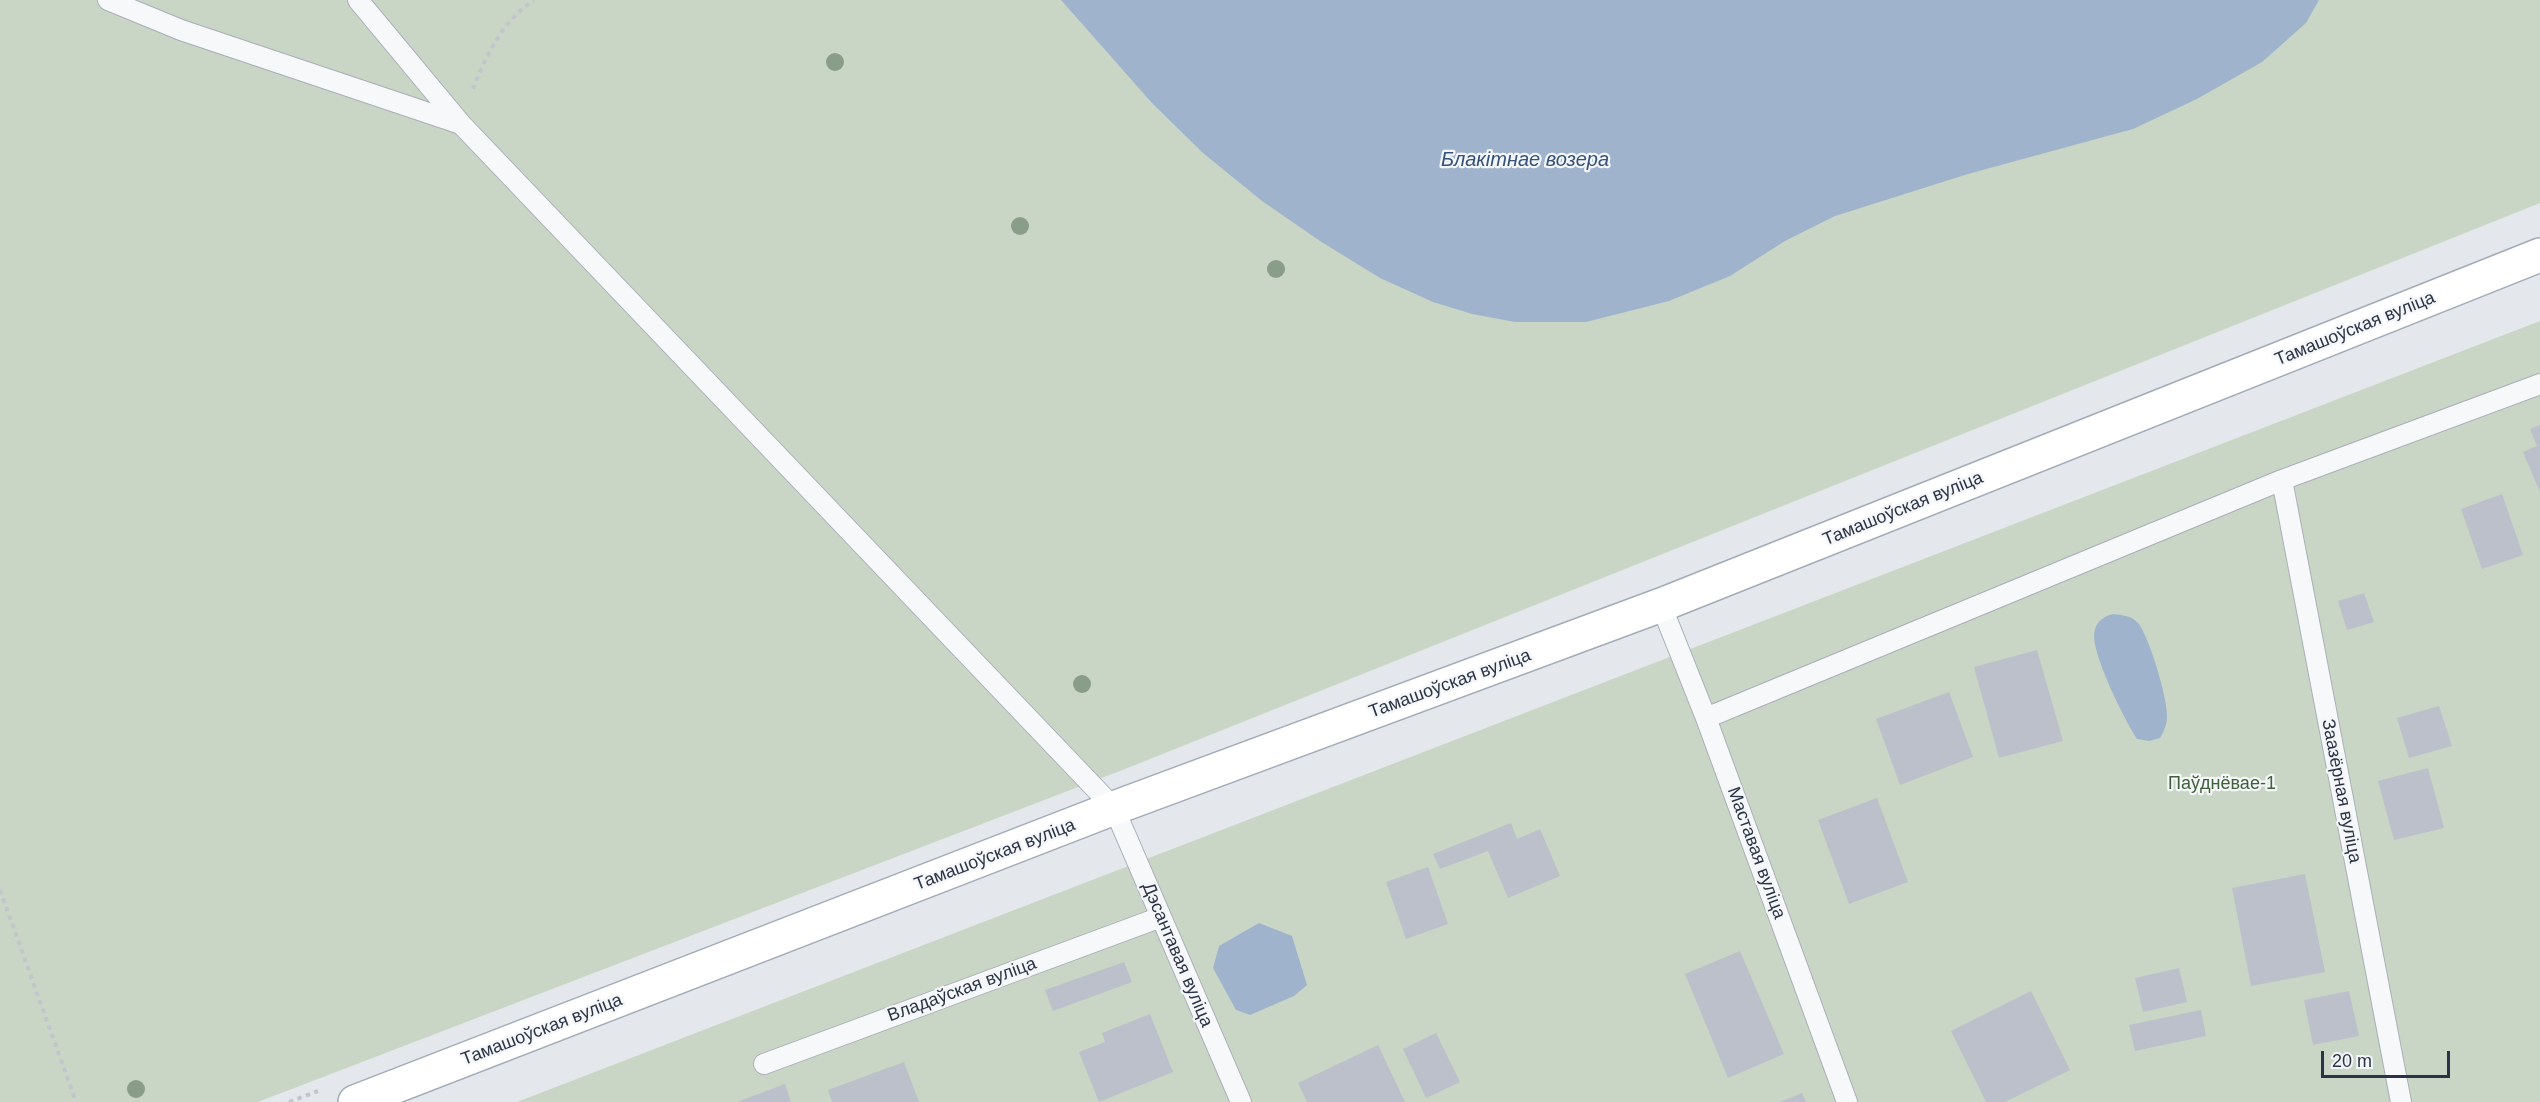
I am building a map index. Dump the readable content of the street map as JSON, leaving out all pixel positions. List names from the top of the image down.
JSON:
{
  "streets": {
    "main road": ["Тамашоўская вуліца"],
    "lane": [
      "Заазёрная вуліца",
      "Маставая вуліца",
      "Дэсантавая вуліца",
      "Владаўская вуліца"
    ]
  },
  "crossings": [
    ["Тамашоўская вуліца", "Маставая вуліца"],
    ["Тамашоўская вуліца", "Дэсантавая вуліца"],
    ["Дэсантавая вуліца", "Владаўская вуліца"]
  ],
  "water": ["Блакітнае возера"],
  "parks": ["Паўднёвае-1"],
  "scale_bar": "20 m"
}
